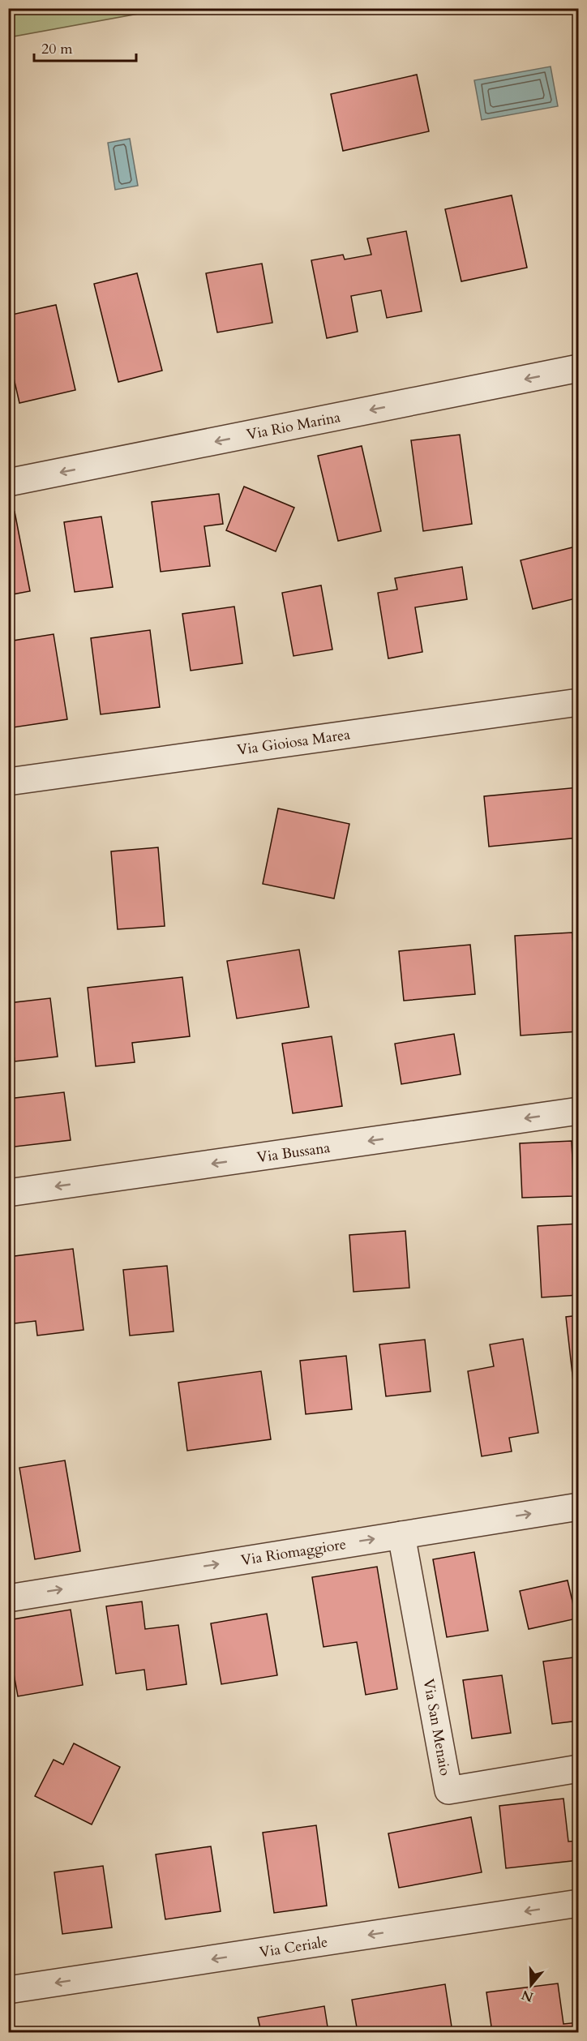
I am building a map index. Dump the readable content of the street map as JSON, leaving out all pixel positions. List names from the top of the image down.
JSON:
{
  "streets": {
    "street": [
      "Via Rio Marina",
      "Via Gioiosa Marea",
      "Via Bussana",
      "Via Riomaggiore",
      "Via San Menaio",
      "Via Ceriale"
    ]
  },
  "crossings": [
    ["Via Riomaggiore", "Via San Menaio"]
  ],
  "one_way": [
    "Via Rio Marina",
    "Via Bussana",
    "Via Riomaggiore",
    "Via Ceriale"
  ],
  "scale_bar": "20 m",
  "north": "bottom"
}
